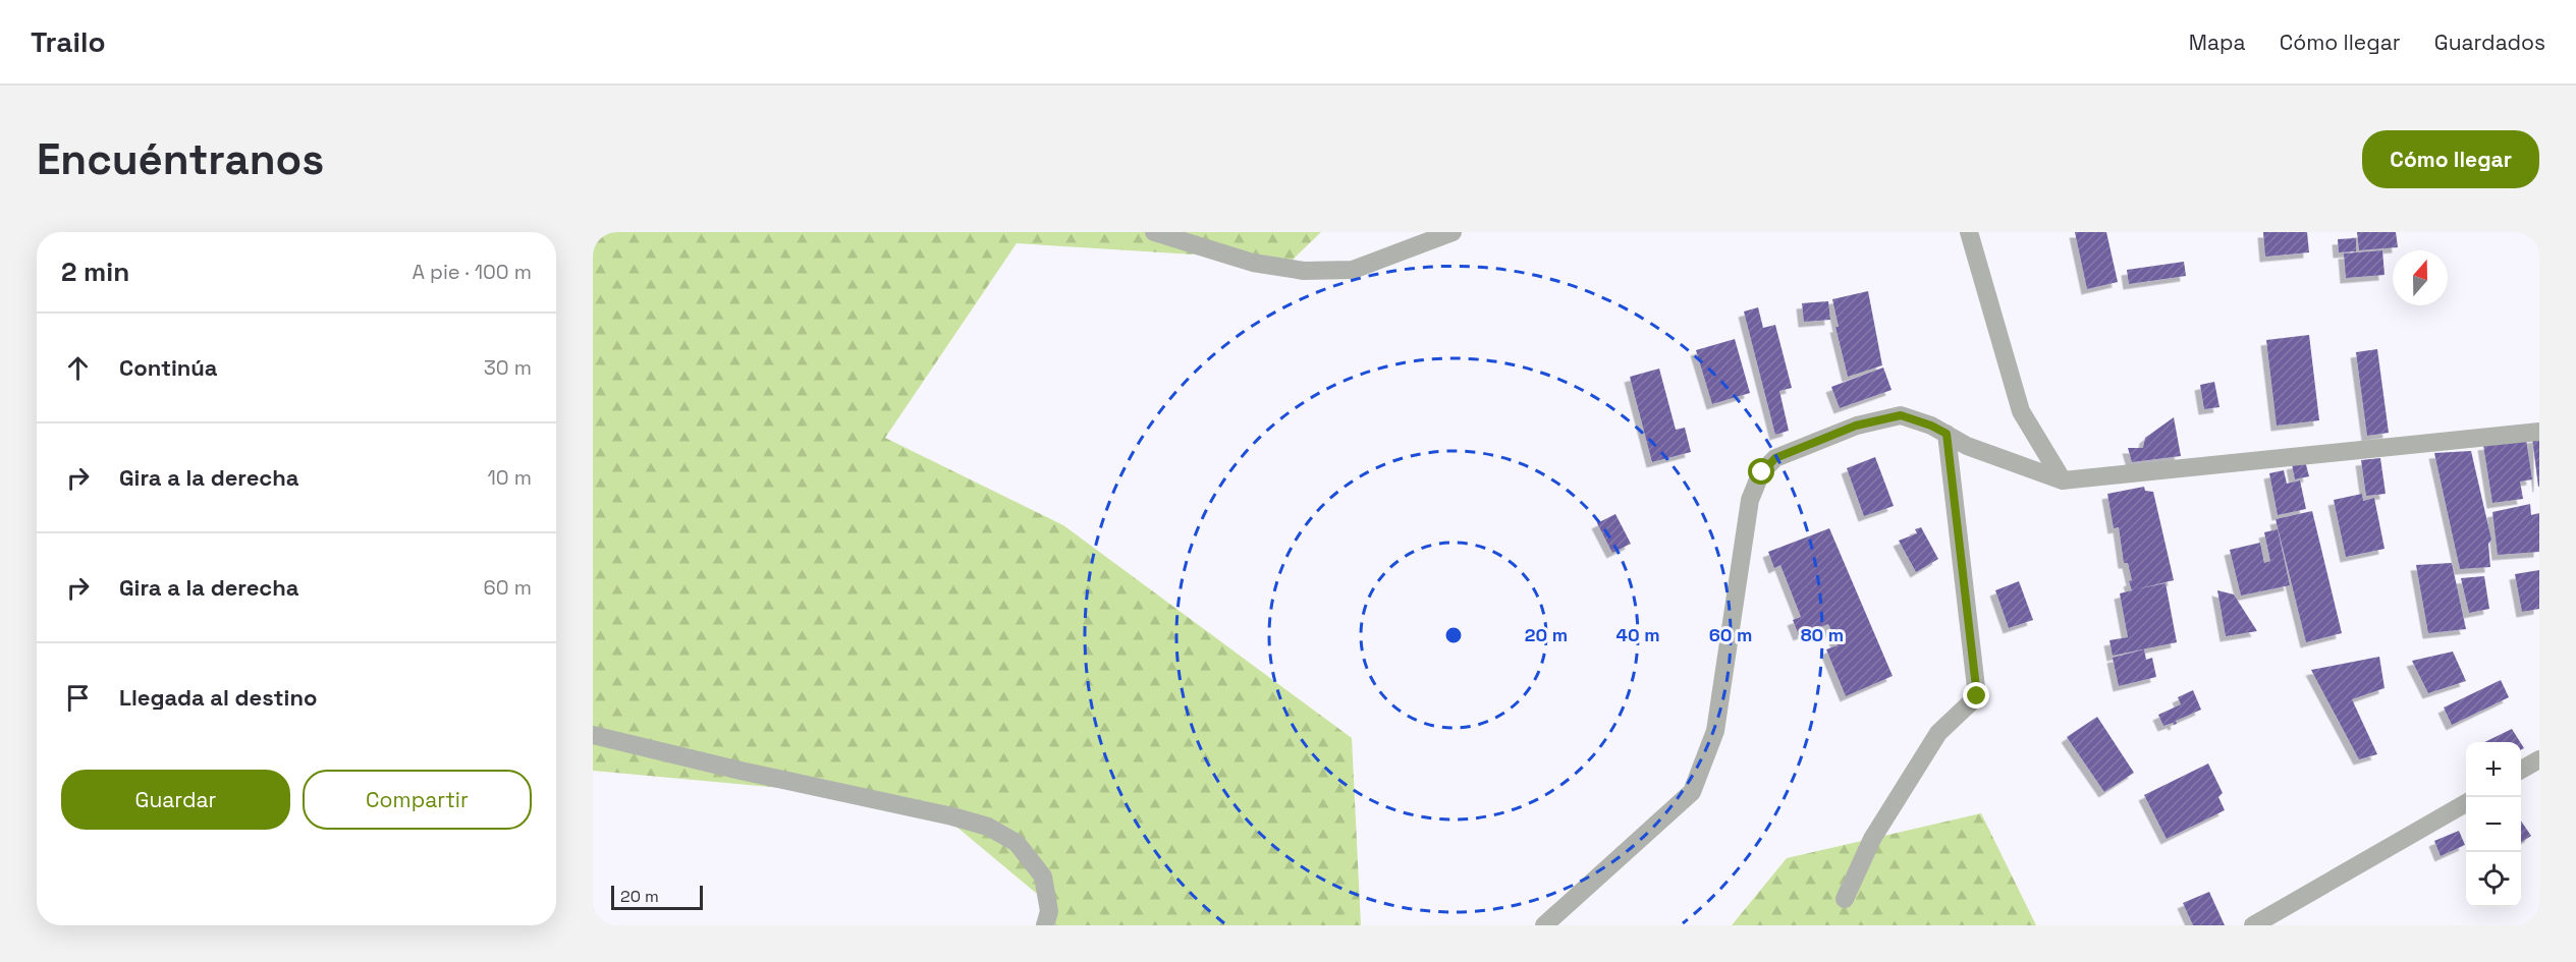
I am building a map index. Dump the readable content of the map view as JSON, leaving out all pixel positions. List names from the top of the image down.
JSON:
{
  "scale_bar": "20 m",
  "north": "top",
  "page": {
    "header": "Trailo",
    "nav": ["Mapa", "Cómo llegar", "Guardados"],
    "buttons": [
      "Cómo llegar",
      ["Guardar", "Compartir"]
    ],
    "title": "Encuéntranos",
    "heading": ["2 min", "A pie · 100 m"],
    "list": [
      ["Continúa", "30 m"],
      ["Gira a la derecha", "10 m"],
      ["Gira a la derecha", "60 m"],
      "Llegada al destino"
    ],
    "map_buttons": ["+", "−"],
    "scale": "20 m"
  },
  "rings": [
    "20 m",
    "40 m",
    "60 m",
    "80 m"
  ]
}
